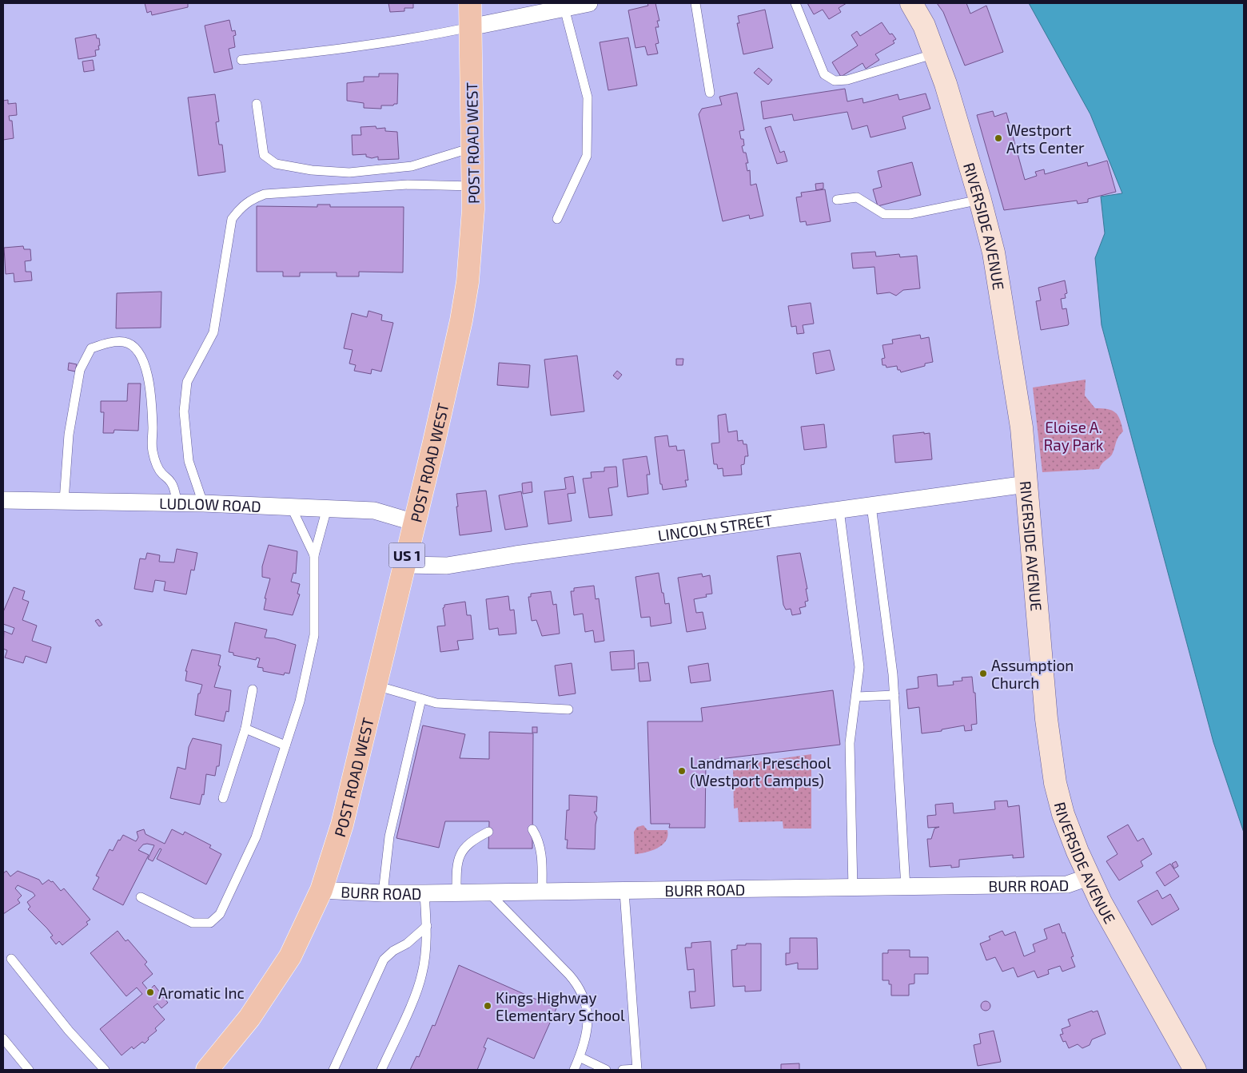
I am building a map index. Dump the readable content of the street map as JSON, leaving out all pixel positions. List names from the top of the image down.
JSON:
{
  "streets": {
    "main road": ["POST ROAD WEST", "RIVERSIDE AVENUE", "US 1"],
    "street": ["LUDLOW ROAD", "LINCOLN STREET", "BURR ROAD"]
  },
  "crossings": [
    ["POST ROAD WEST", "LUDLOW ROAD"],
    ["POST ROAD WEST", "LINCOLN STREET"],
    ["POST ROAD WEST", "BURR ROAD"],
    ["RIVERSIDE AVENUE", "LINCOLN STREET"],
    ["RIVERSIDE AVENUE", "BURR ROAD"]
  ],
  "parks": ["Eloise A. Ray Park"],
  "places": [
    "Westport Arts Center",
    "Assumption Church",
    "Landmark Preschool (Westport Campus)",
    "Aromatic Inc",
    "Kings Highway Elementary School"
  ]
}
